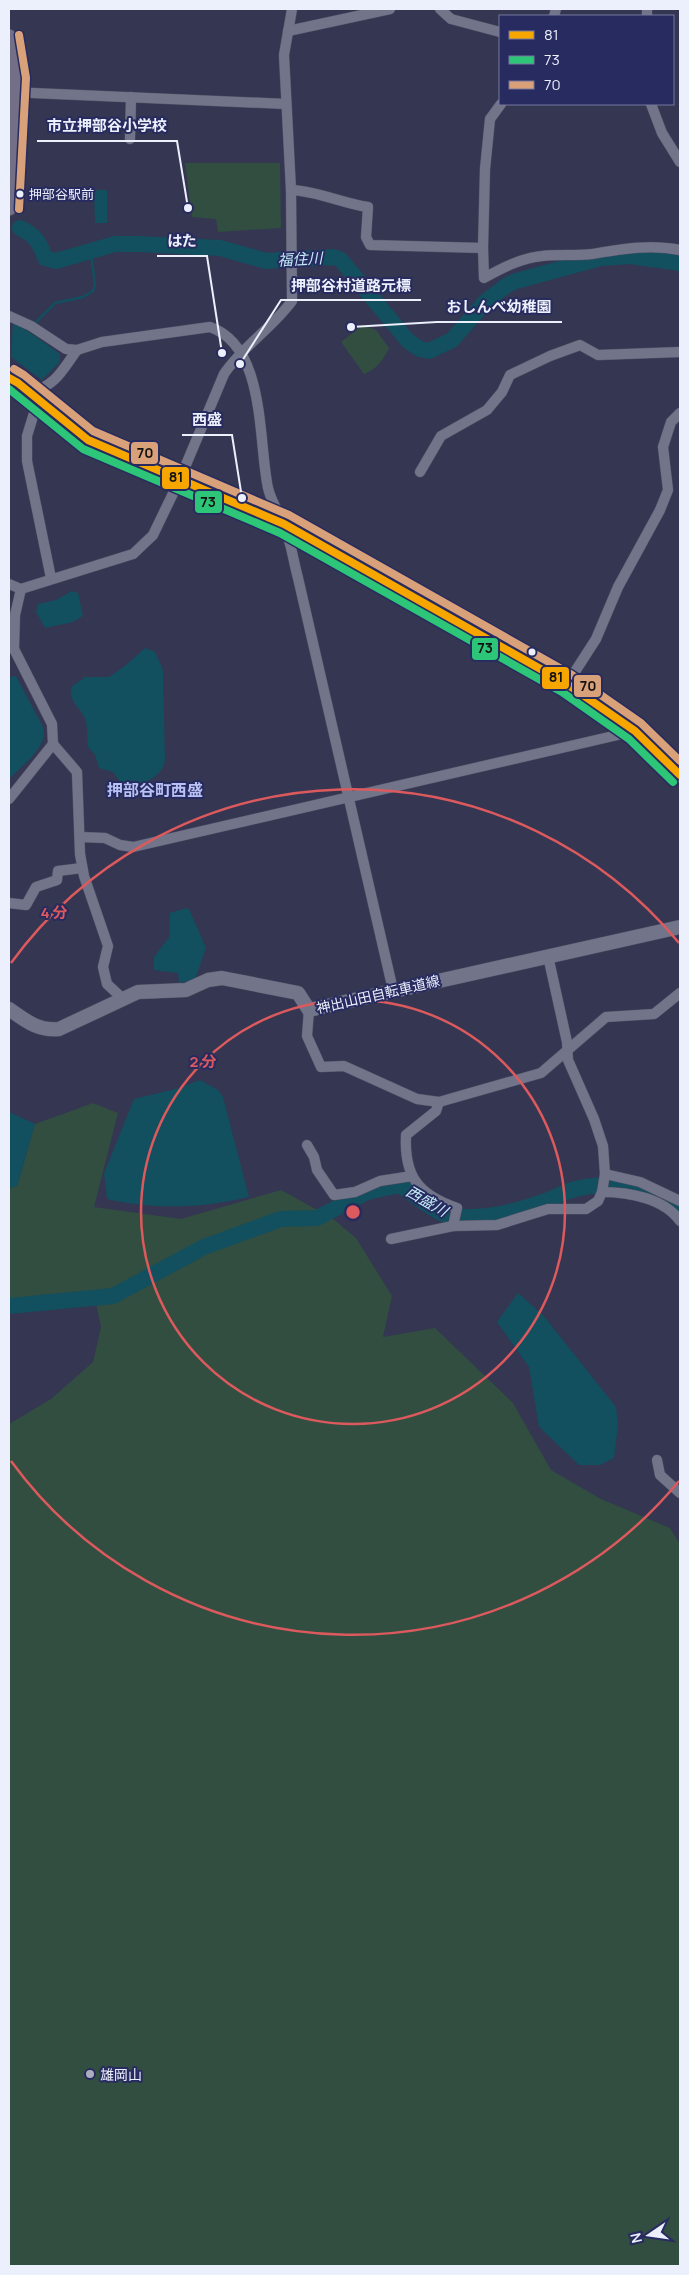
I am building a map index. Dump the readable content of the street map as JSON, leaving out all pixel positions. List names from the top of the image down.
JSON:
{
  "streets": {
    "main road": ["神出山田自転車道線"]
  },
  "districts": ["押部谷町西盛"],
  "water": ["福住川", "西盛川"],
  "places": [
    "押部谷駅前",
    "市立押部谷小学校",
    "おしんべ幼稚園",
    "はた",
    "押部谷村道路元標",
    "西盛",
    "雄岡山"
  ],
  "lines": ["transit line 70", "transit line 81", "transit line 73"],
  "legend": ["81", "73", "70"],
  "north": "left",
  "rings": ["4 分", "2 分"]
}
